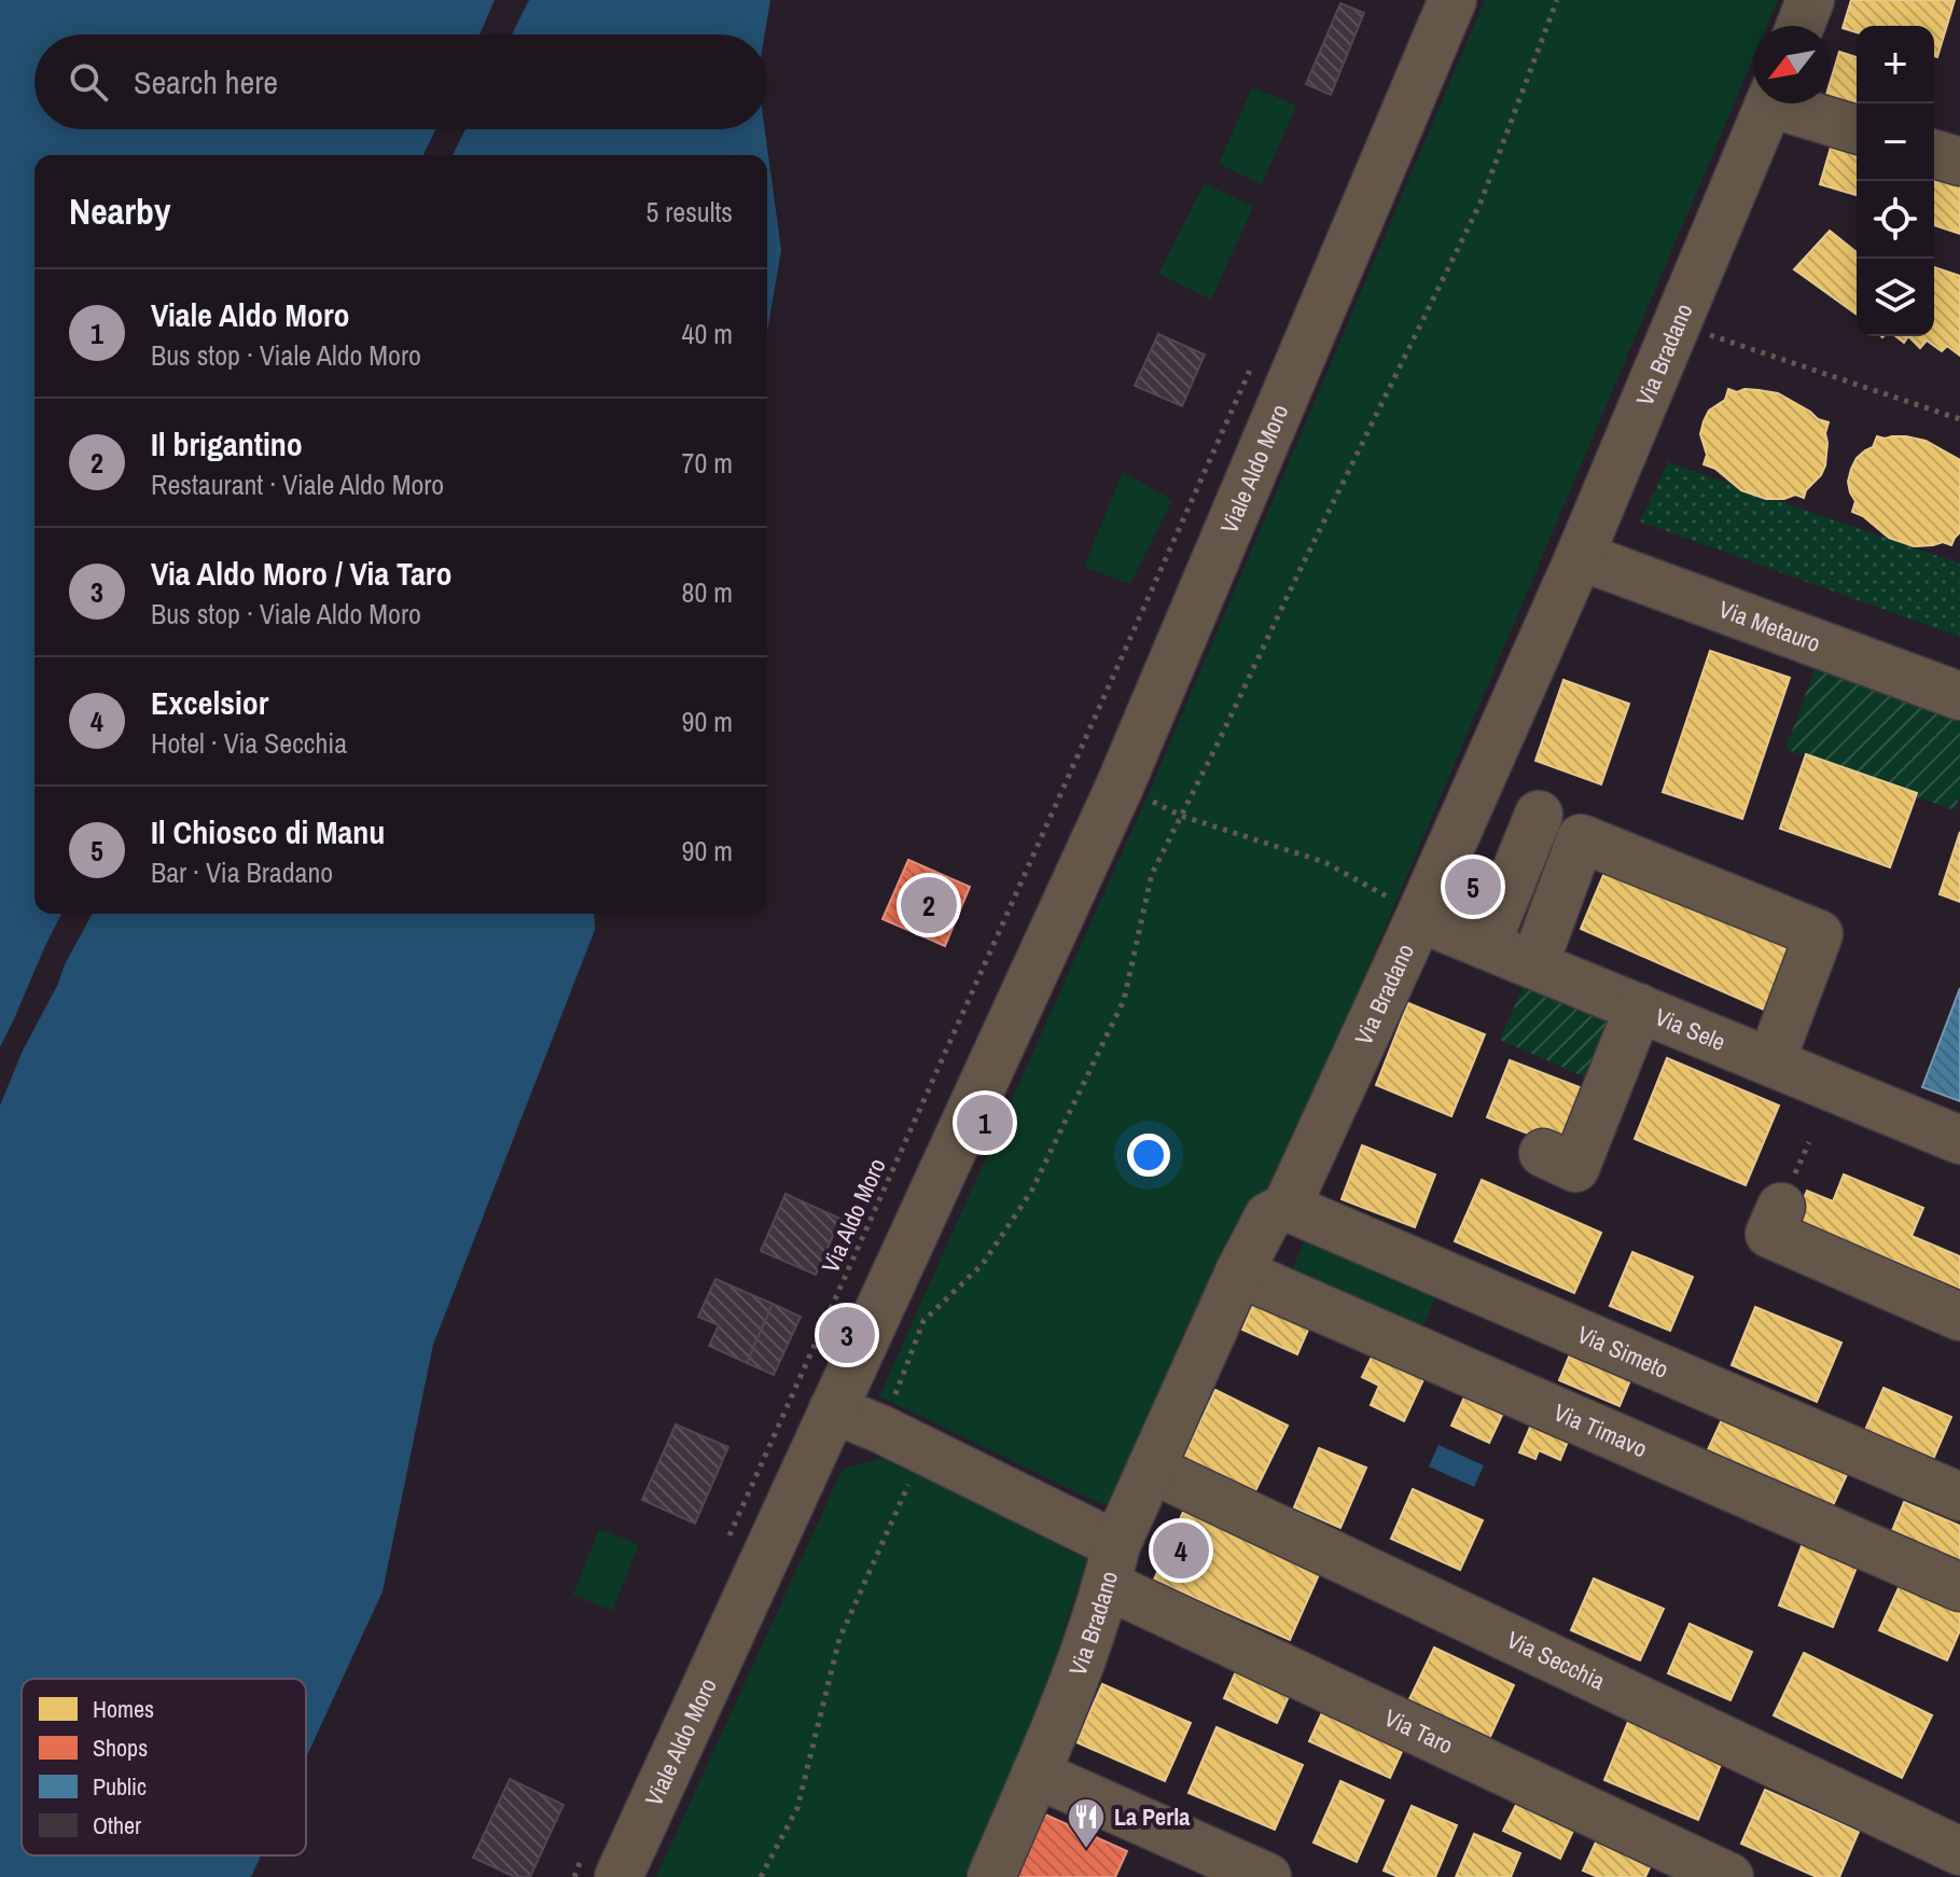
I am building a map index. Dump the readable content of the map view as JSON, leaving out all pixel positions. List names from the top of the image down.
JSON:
{
  "streets": {
    "street": [
      "Via Bradano",
      "Viale Aldo Moro",
      "Via Metauro",
      "Via Sele",
      "Via Simeto",
      "Via Timavo",
      "Via Secchia",
      "Via Taro"
    ],
    "path": ["Via Aldo Moro"]
  },
  "crossings": [
    ["Via Bradano", "Via Metauro"],
    ["Via Bradano", "Via Sele"],
    ["Via Bradano", "Via Simeto"],
    ["Via Bradano", "Via Timavo"],
    ["Via Bradano", "Via Secchia"],
    ["Via Bradano", "Via Taro"],
    ["Viale Aldo Moro", "Via Aldo Moro"],
    ["Viale Aldo Moro", "Via Taro"]
  ],
  "places": {
    "restaurant": ["La Perla"]
  },
  "legend": [
    "Homes",
    "Shops",
    "Public",
    "Other"
  ],
  "north": "bottom left",
  "page": {
    "map_buttons": ["+", "−"],
    "search": "Search here",
    "heading": ["Nearby", "5 results"],
    "list": [
      {
        "mark": "1",
        "name": "Viale Aldo Moro",
        "note": "Bus stop · Viale Aldo Moro",
        "value": "40 m"
      },
      {
        "mark": "2",
        "name": "Il brigantino",
        "note": "Restaurant · Viale Aldo Moro",
        "value": "70 m"
      },
      {
        "mark": "3",
        "name": "Via Aldo Moro / Via Taro",
        "note": "Bus stop · Viale Aldo Moro",
        "value": "80 m"
      },
      {
        "mark": "4",
        "name": "Excelsior",
        "note": "Hotel · Via Secchia",
        "value": "90 m"
      },
      {
        "mark": "5",
        "name": "Il Chiosco di Manu",
        "note": "Bar · Via Bradano",
        "value": "90 m"
      }
    ],
    "pins": [
      "5",
      "2",
      "1",
      "3",
      "4"
    ]
  }
}
